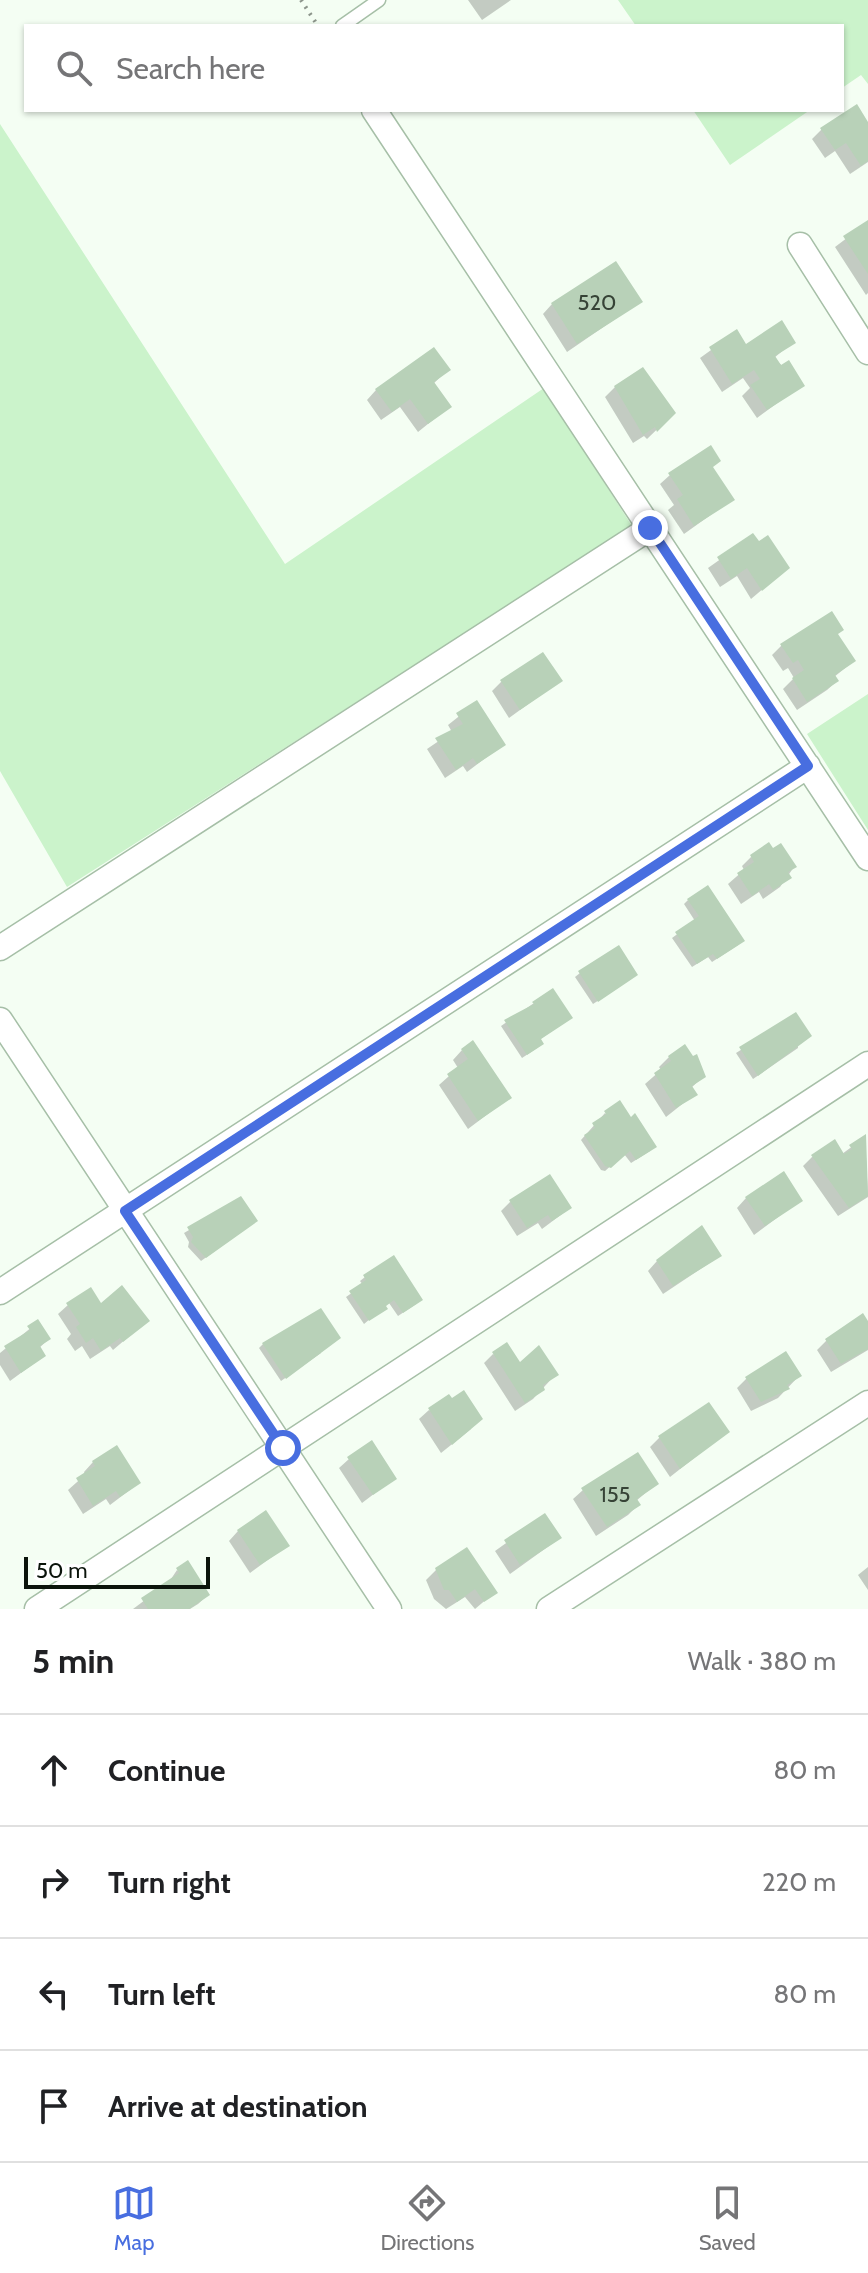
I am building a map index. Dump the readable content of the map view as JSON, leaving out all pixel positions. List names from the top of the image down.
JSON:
{
  "house_numbers": ["520", "155"],
  "scale_bar": "50 m",
  "page": {
    "search": "Search here",
    "scale": "50 m",
    "heading": ["5 min", "Walk · 380 m"],
    "list": [
      ["Continue", "80 m"],
      ["Turn right", "220 m"],
      ["Turn left", "80 m"],
      "Arrive at destination"
    ],
    "nav": ["Map", "Directions", "Saved"]
  }
}
